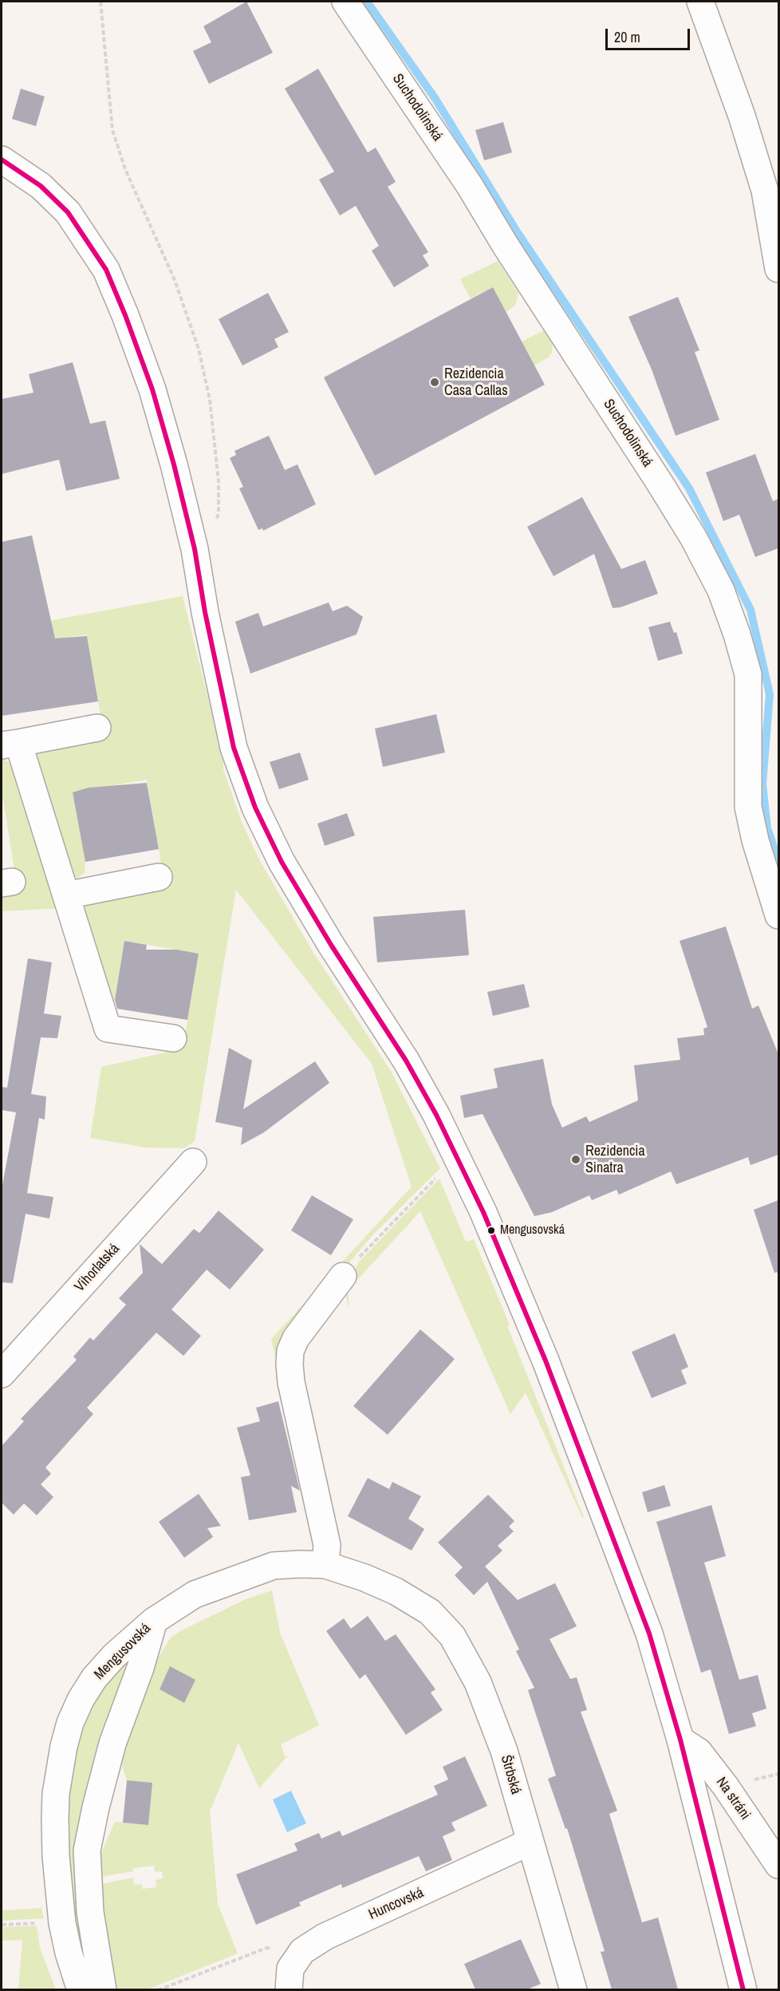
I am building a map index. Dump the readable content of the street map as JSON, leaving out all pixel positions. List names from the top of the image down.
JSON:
{
  "streets": {
    "street": [
      "Suchodolinská",
      "Vihorlatská",
      "Mengusovská",
      "Štrbská",
      "Na stráni",
      "Huncovská"
    ]
  },
  "crossings": [
    ["Mengusovská", "Štrbská"],
    ["Štrbská", "Huncovská"]
  ],
  "places": ["Rezidencia Casa Callas", "Rezidencia Sinatra", "Mengusovská"],
  "scale_bar": "20 m"
}
